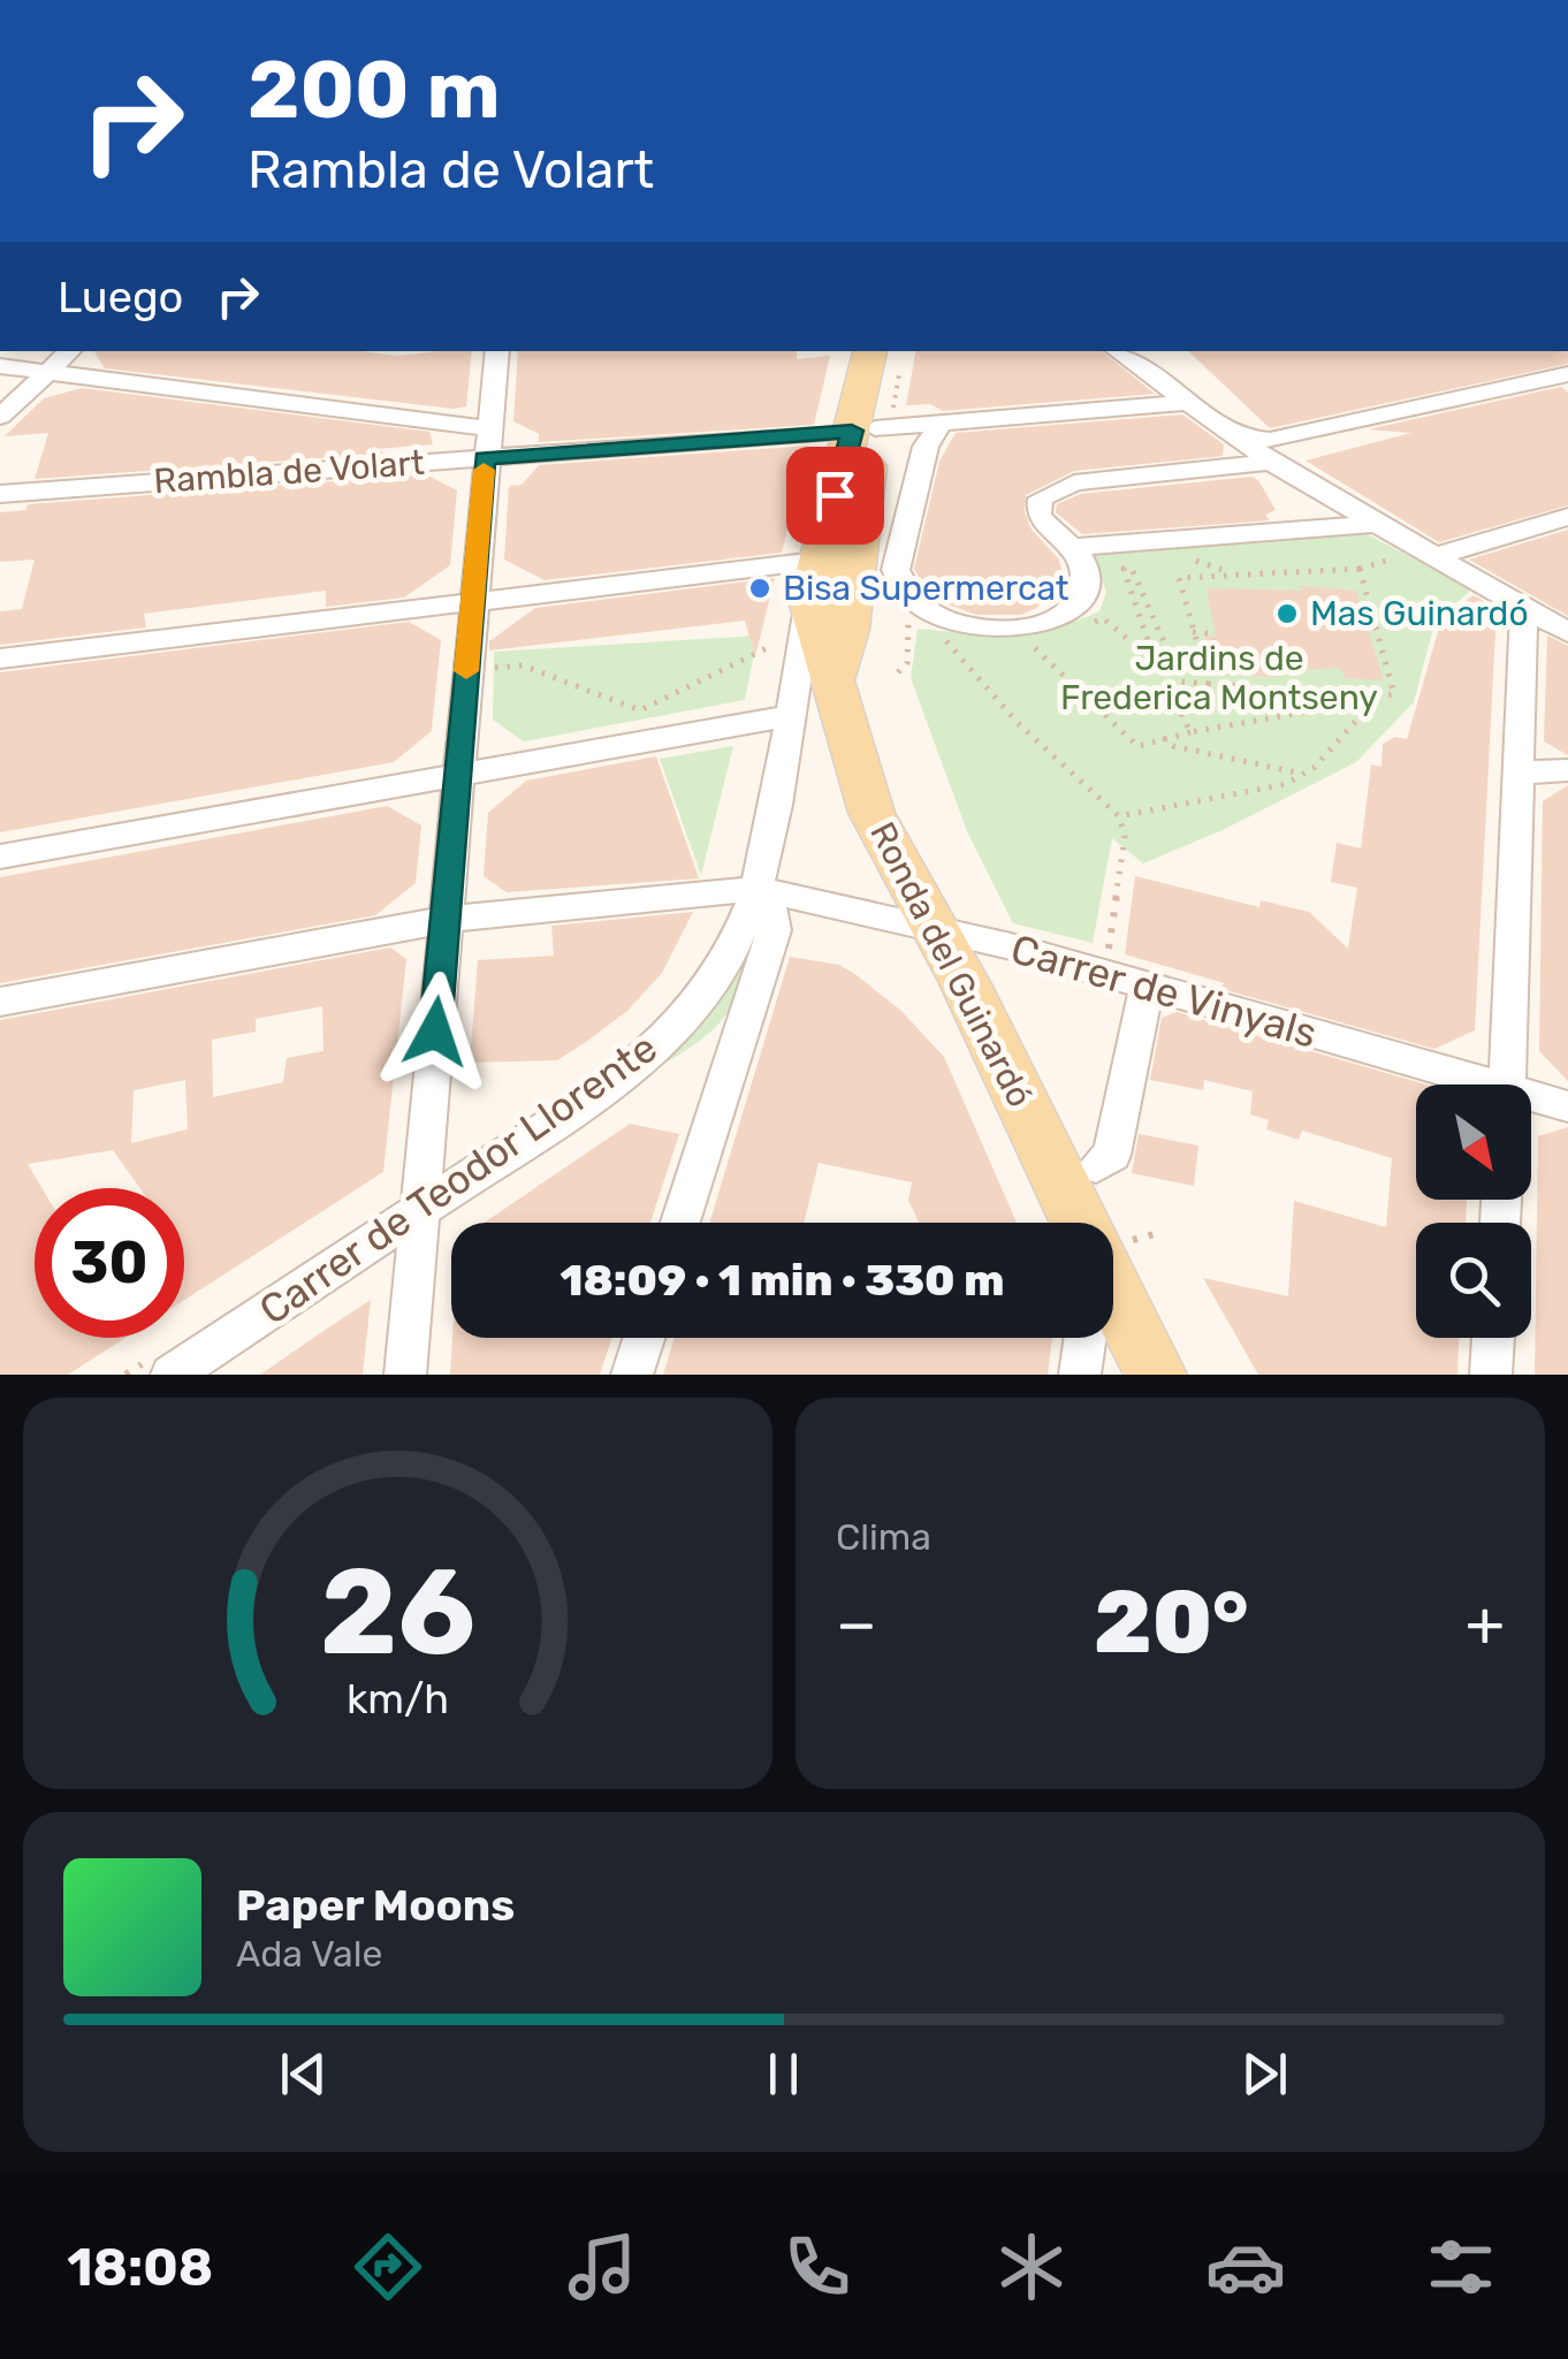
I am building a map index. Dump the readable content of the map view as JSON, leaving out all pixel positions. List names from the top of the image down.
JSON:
{
  "streets": {
    "main road": ["Ronda del Guinardó"],
    "street": ["Rambla de Volart", "Carrer de Vinyals", "Carrer de Teodor Llorente"]
  },
  "crossings": [
    ["Rambla de Volart", "Ronda del Guinardó"],
    ["Ronda del Guinardó", "Carrer de Vinyals"],
    ["Ronda del Guinardó", "Carrer de Teodor Llorente"],
    ["Carrer de Vinyals", "Carrer de Teodor Llorente"]
  ],
  "parks": ["Jardins de Frederica Montseny"],
  "places": ["Bisa Supermercat", "Mas Guinardó"],
  "north": "bottom right",
  "page": {
    "turn": ["200 m", "Rambla de Volart"],
    "then": "Luego",
    "limit": "30",
    "trip": "18:09 · 1 min · 330 m",
    "tile": "Clima",
    "heat": ["−", "20°", "+"],
    "song": ["Paper Moons", "Ada Vale"],
    "tabs": "18:08",
    "gauge": ["26", "km/h"]
  }
}
